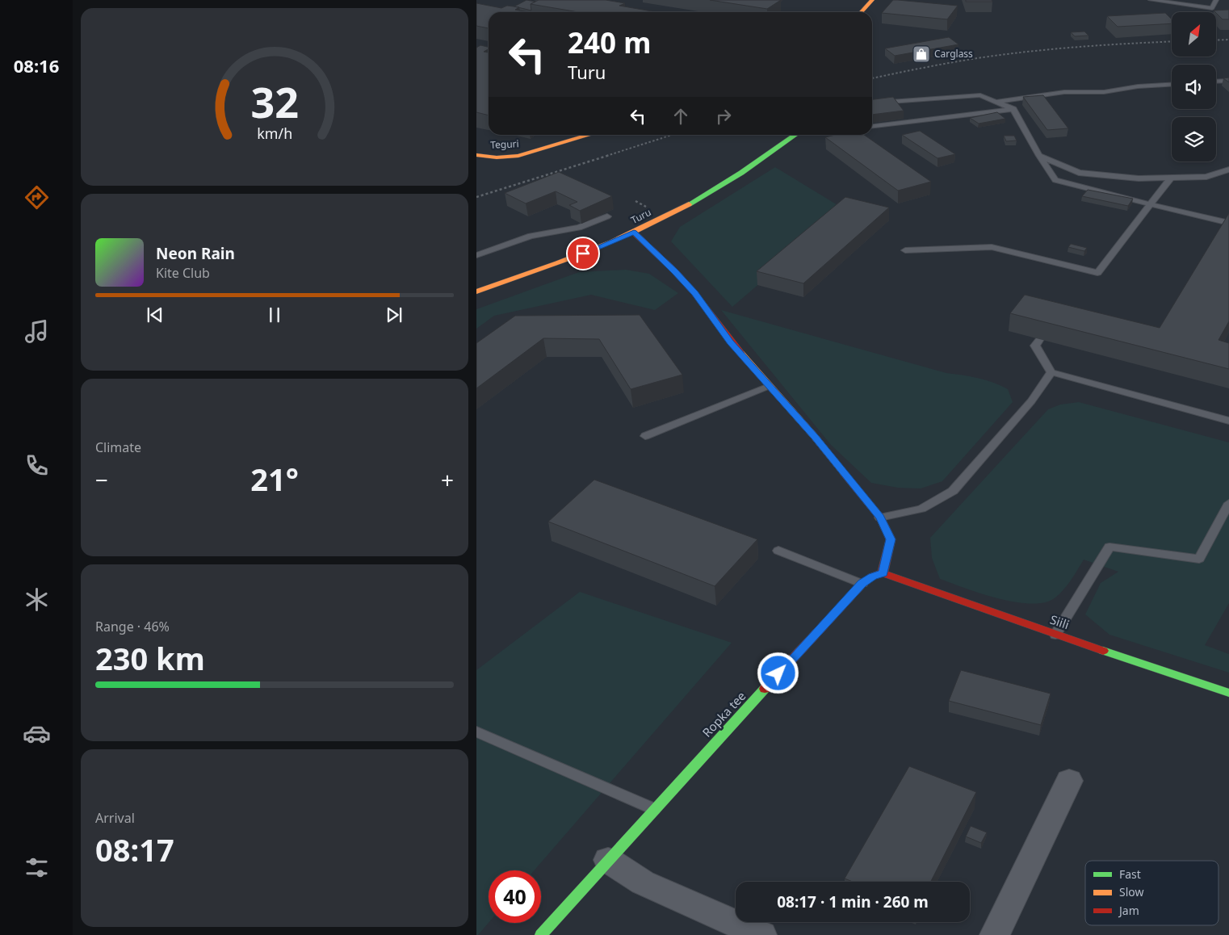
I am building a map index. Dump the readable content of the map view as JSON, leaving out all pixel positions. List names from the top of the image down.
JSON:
{
  "streets": {
    "street": [
      "Teguri",
      "Turu",
      "Siili",
      "Ropka tee"
    ]
  },
  "crossings": [
    ["Siili", "Ropka tee"]
  ],
  "places": {
    "shop": ["Carglass"]
  },
  "legend": ["Fast", "Slow", "Jam"],
  "north": "top right",
  "page": {
    "tabs": "08:16",
    "turn": ["240 m", "Turu"],
    "song": ["Neon Rain", "Kite Club"],
    "tile": [
      "Climate",
      ["Range · 46%", "230 km"],
      ["Arrival", "08:17"]
    ],
    "heat": ["−", "21°", "+"],
    "limit": "40",
    "trip": "08:17 · 1 min · 260 m",
    "gauge": ["32", "km/h"]
  }
}
